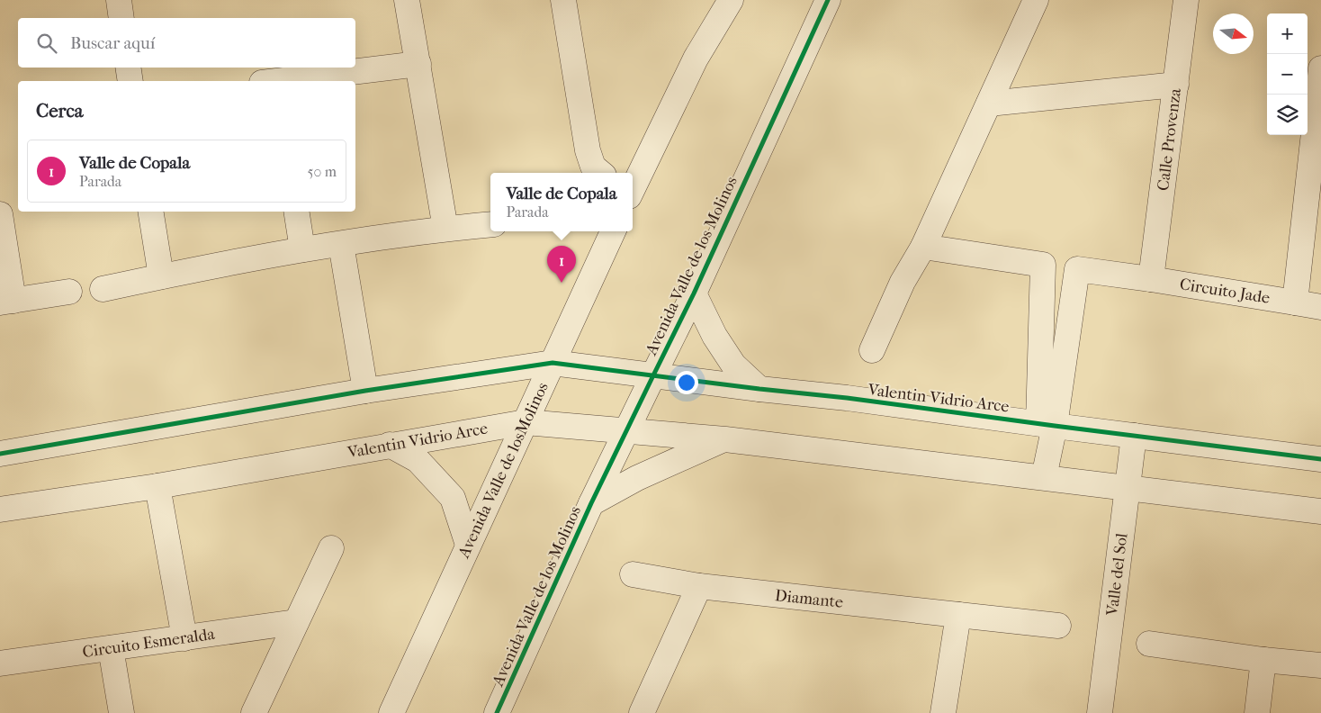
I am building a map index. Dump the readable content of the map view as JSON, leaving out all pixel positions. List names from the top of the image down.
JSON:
{
  "streets": {
    "street": [
      "Calle Provenza",
      "Avenida Valle de los Molinos",
      "Circuito Jade",
      "Valentin Vidrio Arce",
      "Avenida Valle de losMolinos",
      "Valle del Sol",
      "Diamante",
      "Circuito Esmeralda"
    ]
  },
  "crossings": [
    ["Calle Provenza", "Circuito Jade"],
    ["Avenida Valle de los Molinos", "Valentin Vidrio Arce"],
    ["Circuito Jade", "Valentin Vidrio Arce"],
    ["Valentin Vidrio Arce", "Avenida Valle de losMolinos"],
    ["Valentin Vidrio Arce", "Valle del Sol"]
  ],
  "north": "right",
  "page": {
    "map_buttons": ["+", "−"],
    "search": "Buscar aquí",
    "heading": "Cerca",
    "list": [
      {
        "mark": "1",
        "name": "Valle de Copala",
        "note": "Parada",
        "value": "50 m"
      }
    ],
    "popup": ["Valle de Copala", "Parada"],
    "pins": "1"
  }
}
